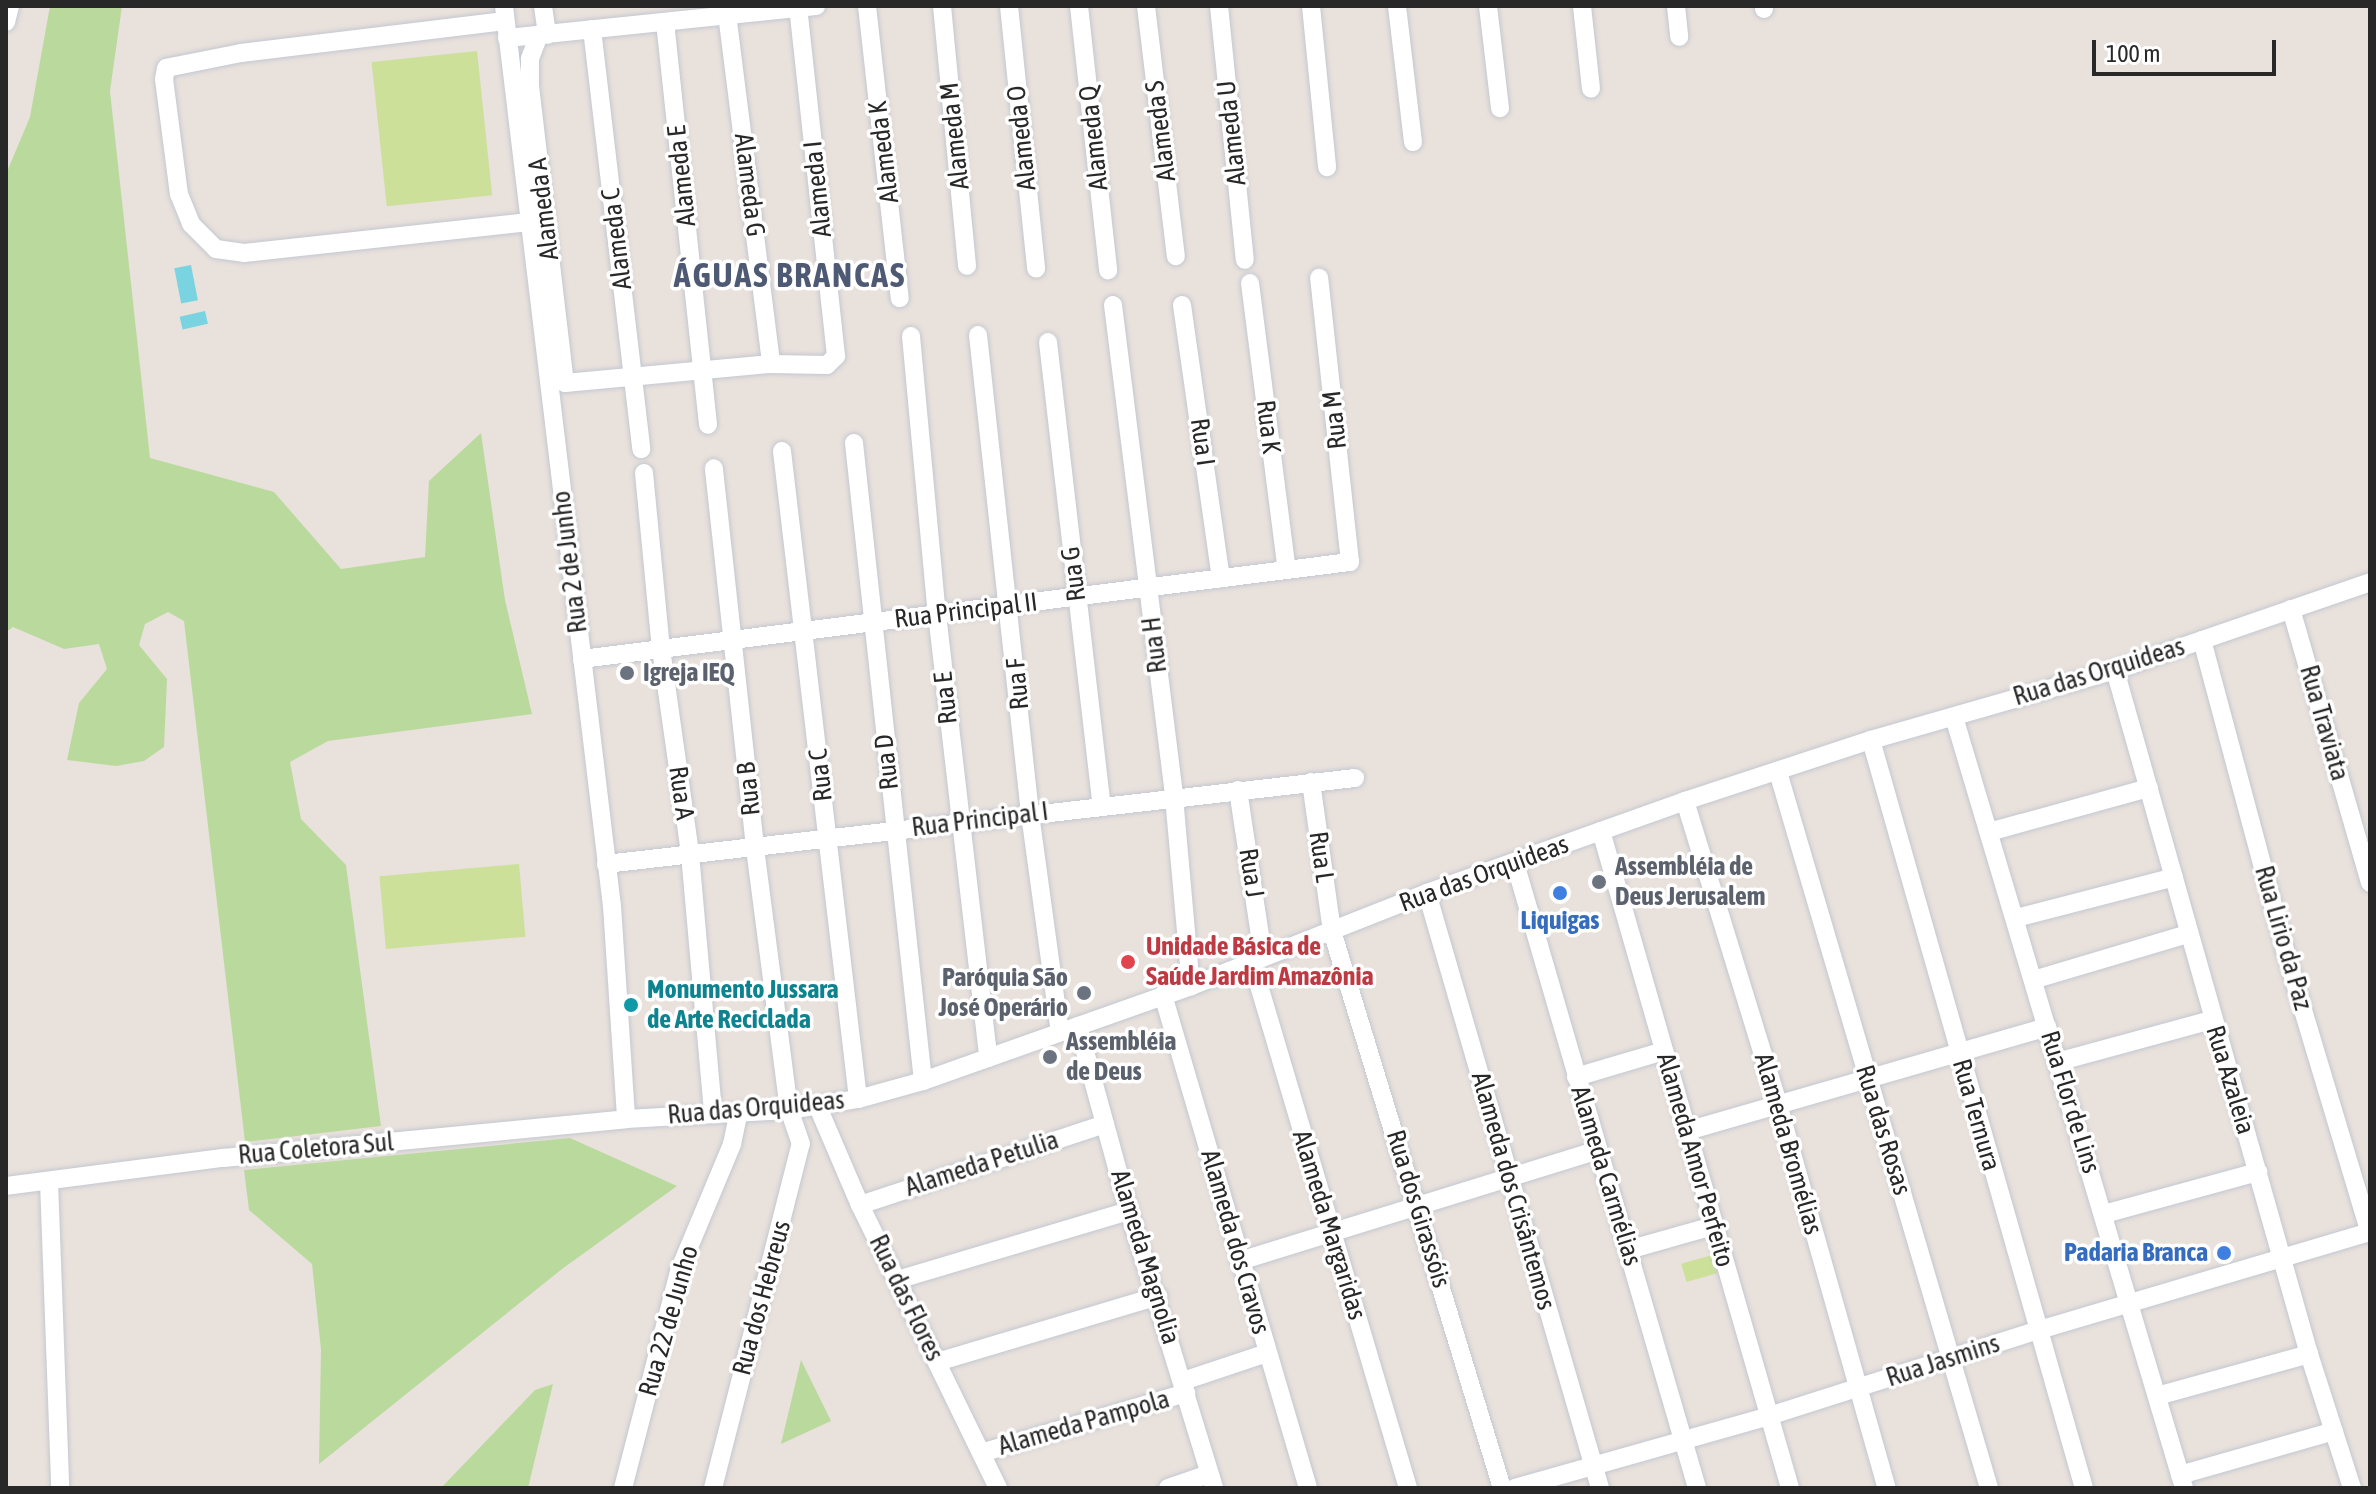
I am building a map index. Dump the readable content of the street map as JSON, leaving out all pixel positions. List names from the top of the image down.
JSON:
{
  "streets": {
    "street": [
      "Alameda S",
      "Alameda U",
      "Alameda M",
      "Alameda O",
      "Alameda Q",
      "Alameda K",
      "Alameda E",
      "Alameda G",
      "Alameda I",
      "Alameda A",
      "Alameda C",
      "Rua M",
      "Rua K",
      "Rua I",
      "Rua 2 de Junho",
      "Rua G",
      "Rua Principal II",
      "Rua H",
      "Rua das Orquideas",
      "Rua F",
      "Rua E",
      "Rua Traviata",
      "Rua D",
      "Rua C",
      "Rua B",
      "Rua A",
      "Rua Principal I",
      "Rua L",
      "Rua J",
      "Rua Lirio da Paz",
      "Rua Azaleia",
      "Rua Flor de Lins",
      "Rua Ternura",
      "Rua das Rosas",
      "Alameda Bromélias",
      "Rua Coletora Sul",
      "Alameda Amor Perfeito",
      "Alameda Petulia",
      "Alameda Carmélias",
      "Alameda dos Crisântemos",
      "Rua dos Girassóis",
      "Alameda Margaridas",
      "Alameda dos Cravos",
      "Alameda Magnolia",
      "Rua dos Hebreus",
      "Rua das Flores",
      "Rua 22 de Junho",
      "Rua Jasmins",
      "Alameda Pampola"
    ]
  },
  "crossings": [
    ["Alameda G", "Alameda I"],
    ["Alameda A", "Alameda C"],
    ["Rua M", "Rua Principal II"],
    ["Rua K", "Rua Principal II"],
    ["Rua I", "Rua Principal II"],
    ["Rua 2 de Junho", "Rua Principal II"],
    ["Rua 2 de Junho", "Rua das Orquideas"],
    ["Rua 2 de Junho", "Rua Principal I"],
    ["Rua 2 de Junho", "Rua Coletora Sul"],
    ["Rua G", "Rua Principal II"],
    ["Rua G", "Rua Principal I"],
    ["Rua Principal II", "Rua H"],
    ["Rua Principal II", "Rua F"],
    ["Rua Principal II", "Rua E"],
    ["Rua Principal II", "Rua D"],
    ["Rua Principal II", "Rua C"],
    ["Rua Principal II", "Rua B"],
    ["Rua Principal II", "Rua A"],
    ["Rua H", "Rua das Orquideas"],
    ["Rua H", "Rua Principal I"],
    ["Rua das Orquideas", "Rua F"],
    ["Rua das Orquideas", "Rua E"],
    ["Rua das Orquideas", "Rua Traviata"],
    ["Rua das Orquideas", "Rua D"],
    ["Rua das Orquideas", "Rua C"],
    ["Rua das Orquideas", "Rua B"],
    ["Rua das Orquideas", "Rua A"],
    ["Rua das Orquideas", "Rua L"],
    ["Rua das Orquideas", "Rua J"],
    ["Rua das Orquideas", "Rua Lirio da Paz"],
    ["Rua das Orquideas", "Rua Azaleia"],
    ["Rua das Orquideas", "Rua Flor de Lins"],
    ["Rua das Orquideas", "Rua Ternura"],
    ["Rua das Orquideas", "Rua das Rosas"],
    ["Rua das Orquideas", "Alameda Bromélias"],
    ["Rua das Orquideas", "Rua Coletora Sul"],
    ["Rua das Orquideas", "Alameda Amor Perfeito"],
    ["Rua das Orquideas", "Alameda Carmélias"],
    ["Rua das Orquideas", "Alameda dos Crisântemos"],
    ["Rua das Orquideas", "Rua dos Girassóis"],
    ["Rua das Orquideas", "Alameda Margaridas"],
    ["Rua das Orquideas", "Alameda dos Cravos"],
    ["Rua das Orquideas", "Alameda Magnolia"],
    ["Rua das Orquideas", "Rua dos Hebreus"],
    ["Rua das Orquideas", "Rua das Flores"],
    ["Rua das Orquideas", "Rua 22 de Junho"],
    ["Rua F", "Rua Principal I"],
    ["Rua E", "Rua Principal I"],
    ["Rua D", "Rua Principal I"],
    ["Rua C", "Rua Principal I"],
    ["Rua B", "Rua Principal I"],
    ["Rua B", "Rua dos Hebreus"],
    ["Rua A", "Rua Principal I"],
    ["Rua Principal I", "Rua L"],
    ["Rua Principal I", "Rua J"],
    ["Rua L", "Rua dos Girassóis"],
    ["Rua J", "Alameda Margaridas"],
    ["Rua Lirio da Paz", "Rua Jasmins"],
    ["Rua Azaleia", "Rua Jasmins"],
    ["Rua Flor de Lins", "Rua Jasmins"],
    ["Rua Ternura", "Rua Jasmins"],
    ["Rua das Rosas", "Rua Jasmins"],
    ["Alameda Bromélias", "Rua Jasmins"],
    ["Alameda Amor Perfeito", "Rua Jasmins"],
    ["Alameda Petulia", "Alameda Magnolia"],
    ["Alameda Petulia", "Rua das Flores"],
    ["Alameda Carmélias", "Rua Jasmins"],
    ["Alameda dos Crisântemos", "Rua Jasmins"],
    ["Alameda dos Cravos", "Alameda Pampola"],
    ["Alameda Magnolia", "Alameda Pampola"],
    ["Rua das Flores", "Alameda Pampola"]
  ],
  "districts": ["ÁGUAS BRANCAS"],
  "places": [
    "Igreja IEQ",
    "Assembléia de Deus Jerusalem",
    "Liquigas",
    "Unidade Básica de Saúde Jardim Amazônia",
    "Paróquia São José Operário",
    "Monumento Jussara de Arte Reciclada",
    "Assembléia de Deus",
    "Padaria Branca"
  ],
  "scale_bar": "100 m"
}
